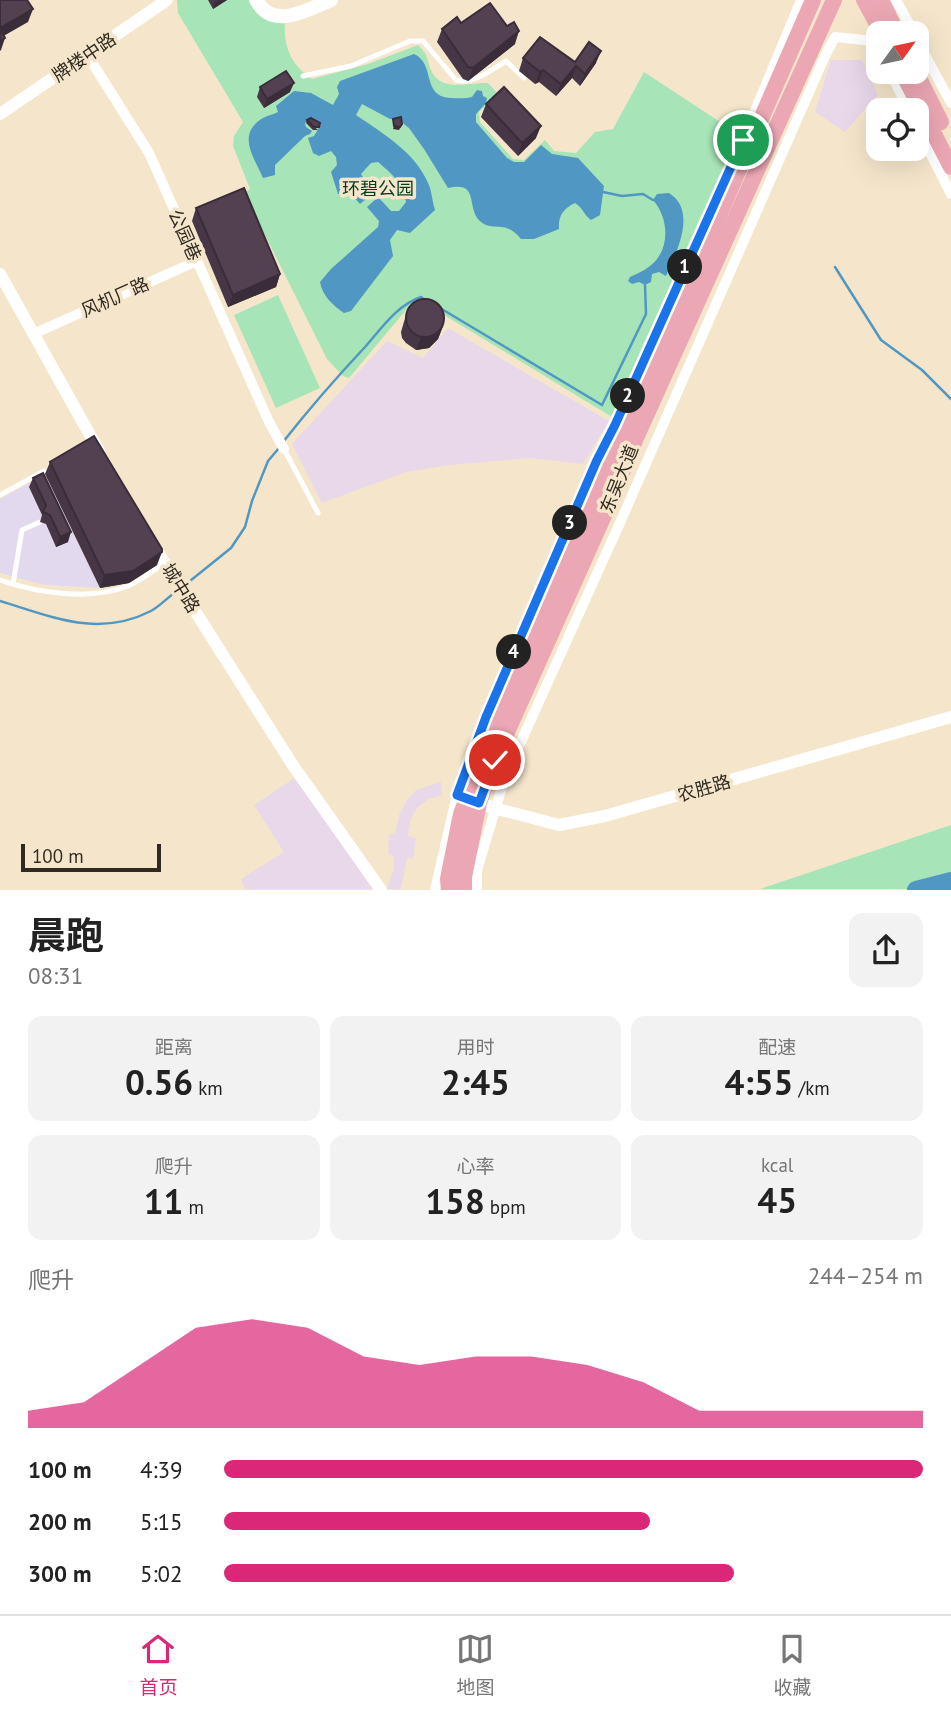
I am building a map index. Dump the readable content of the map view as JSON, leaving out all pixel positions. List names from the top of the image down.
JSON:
{
  "streets": {
    "main road": ["东吴大道"],
    "street": [
      "牌楼中路",
      "公园巷",
      "风机厂路",
      "城中路",
      "农胜路"
    ]
  },
  "crossings": [
    ["牌楼中路", "公园巷"],
    ["公园巷", "风机厂路"],
    ["东吴大道", "农胜路"]
  ],
  "parks": ["环碧公园"],
  "scale_bar": "100 m",
  "north": "top right",
  "page": {
    "pins": [
      "1",
      "2",
      "3",
      "4"
    ],
    "scale": "100 m",
    "heading": ["晨跑", "08:31"],
    "stats": [
      ["距离", "0.56 km"],
      ["用时", "2:45"],
      ["配速", "4:55 /km"],
      ["爬升", "11 m"],
      ["心率", "158 bpm"],
      ["kcal", "45"]
    ],
    "chart": ["爬升", "244–254 m"],
    "list": [
      {
        "name": "100 m",
        "note": "4:39"
      },
      {
        "name": "200 m",
        "note": "5:15"
      },
      {
        "name": "300 m",
        "note": "5:02"
      }
    ],
    "tabs": ["首页", "地图", "收藏"]
  }
}
